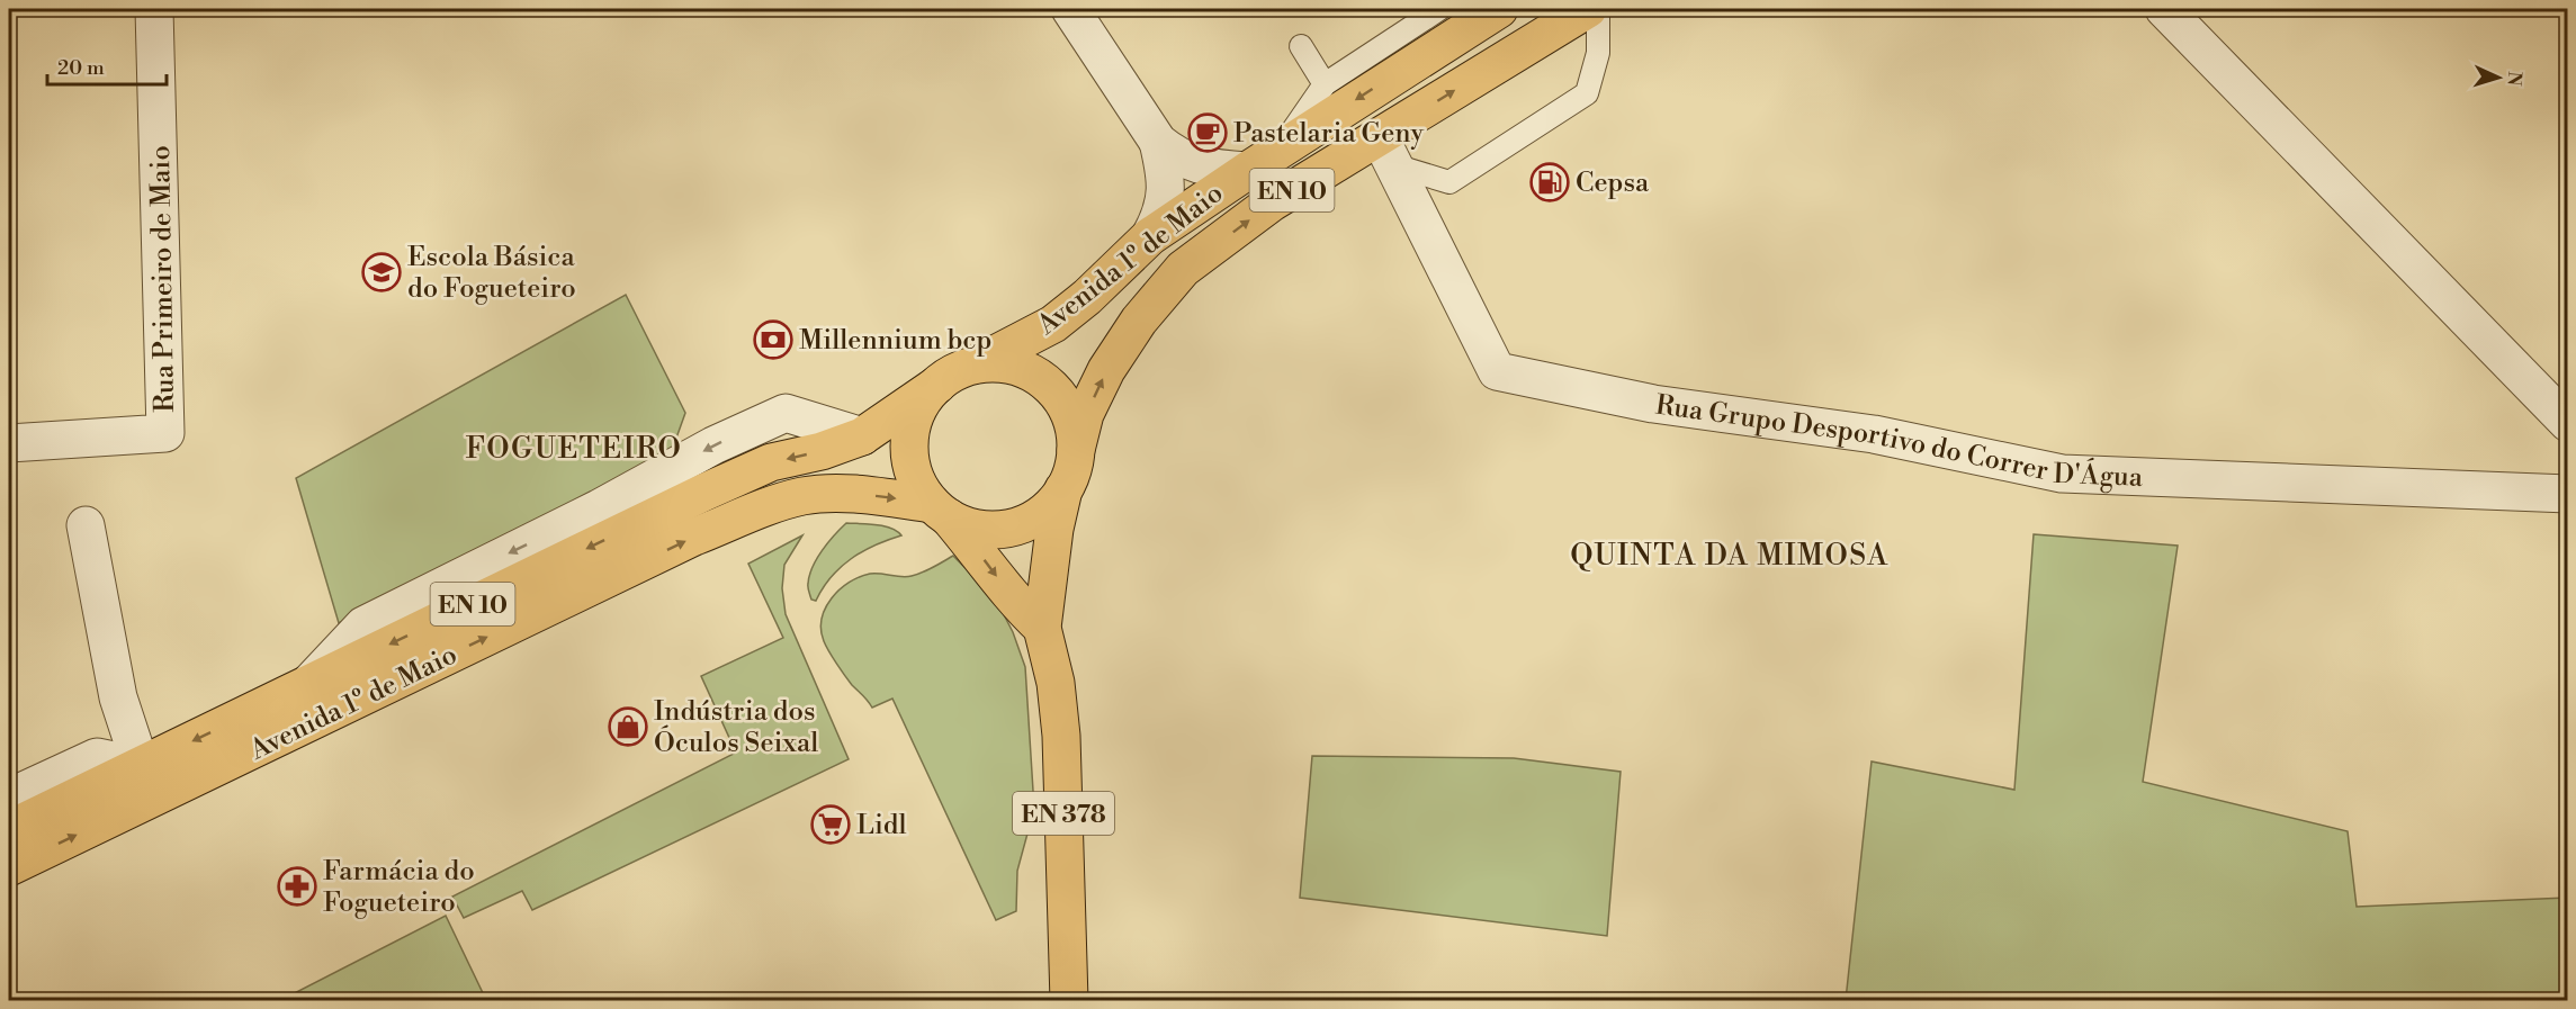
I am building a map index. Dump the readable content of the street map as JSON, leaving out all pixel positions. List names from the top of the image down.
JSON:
{
  "streets": {
    "main road": ["EN 10", "Avenida 1º de Maio", "EN 378"],
    "street": ["Rua Primeiro de Maio", "Rua Grupo Desportivo do Correr D'Água"]
  },
  "crossings": [
    ["Avenida 1º de Maio", "Rua Grupo Desportivo do Correr D'Água"],
    ["Avenida 1º de Maio", "EN 378"]
  ],
  "districts": ["FOGUETEIRO", "QUINTA DA MIMOSA"],
  "places": {
    "cafe": ["Pastelaria Geny"],
    "fuel station": ["Cepsa"],
    "school or university": ["Escola Básica do Fogueteiro"],
    "bank": ["Millennium bcp"],
    "shop": ["Indústria dos Óculos Seixal"],
    "supermarket": ["Lidl"],
    "pharmacy": ["Farmácia do Fogueteiro"]
  },
  "scale_bar": "20 m",
  "north": "right"
}
